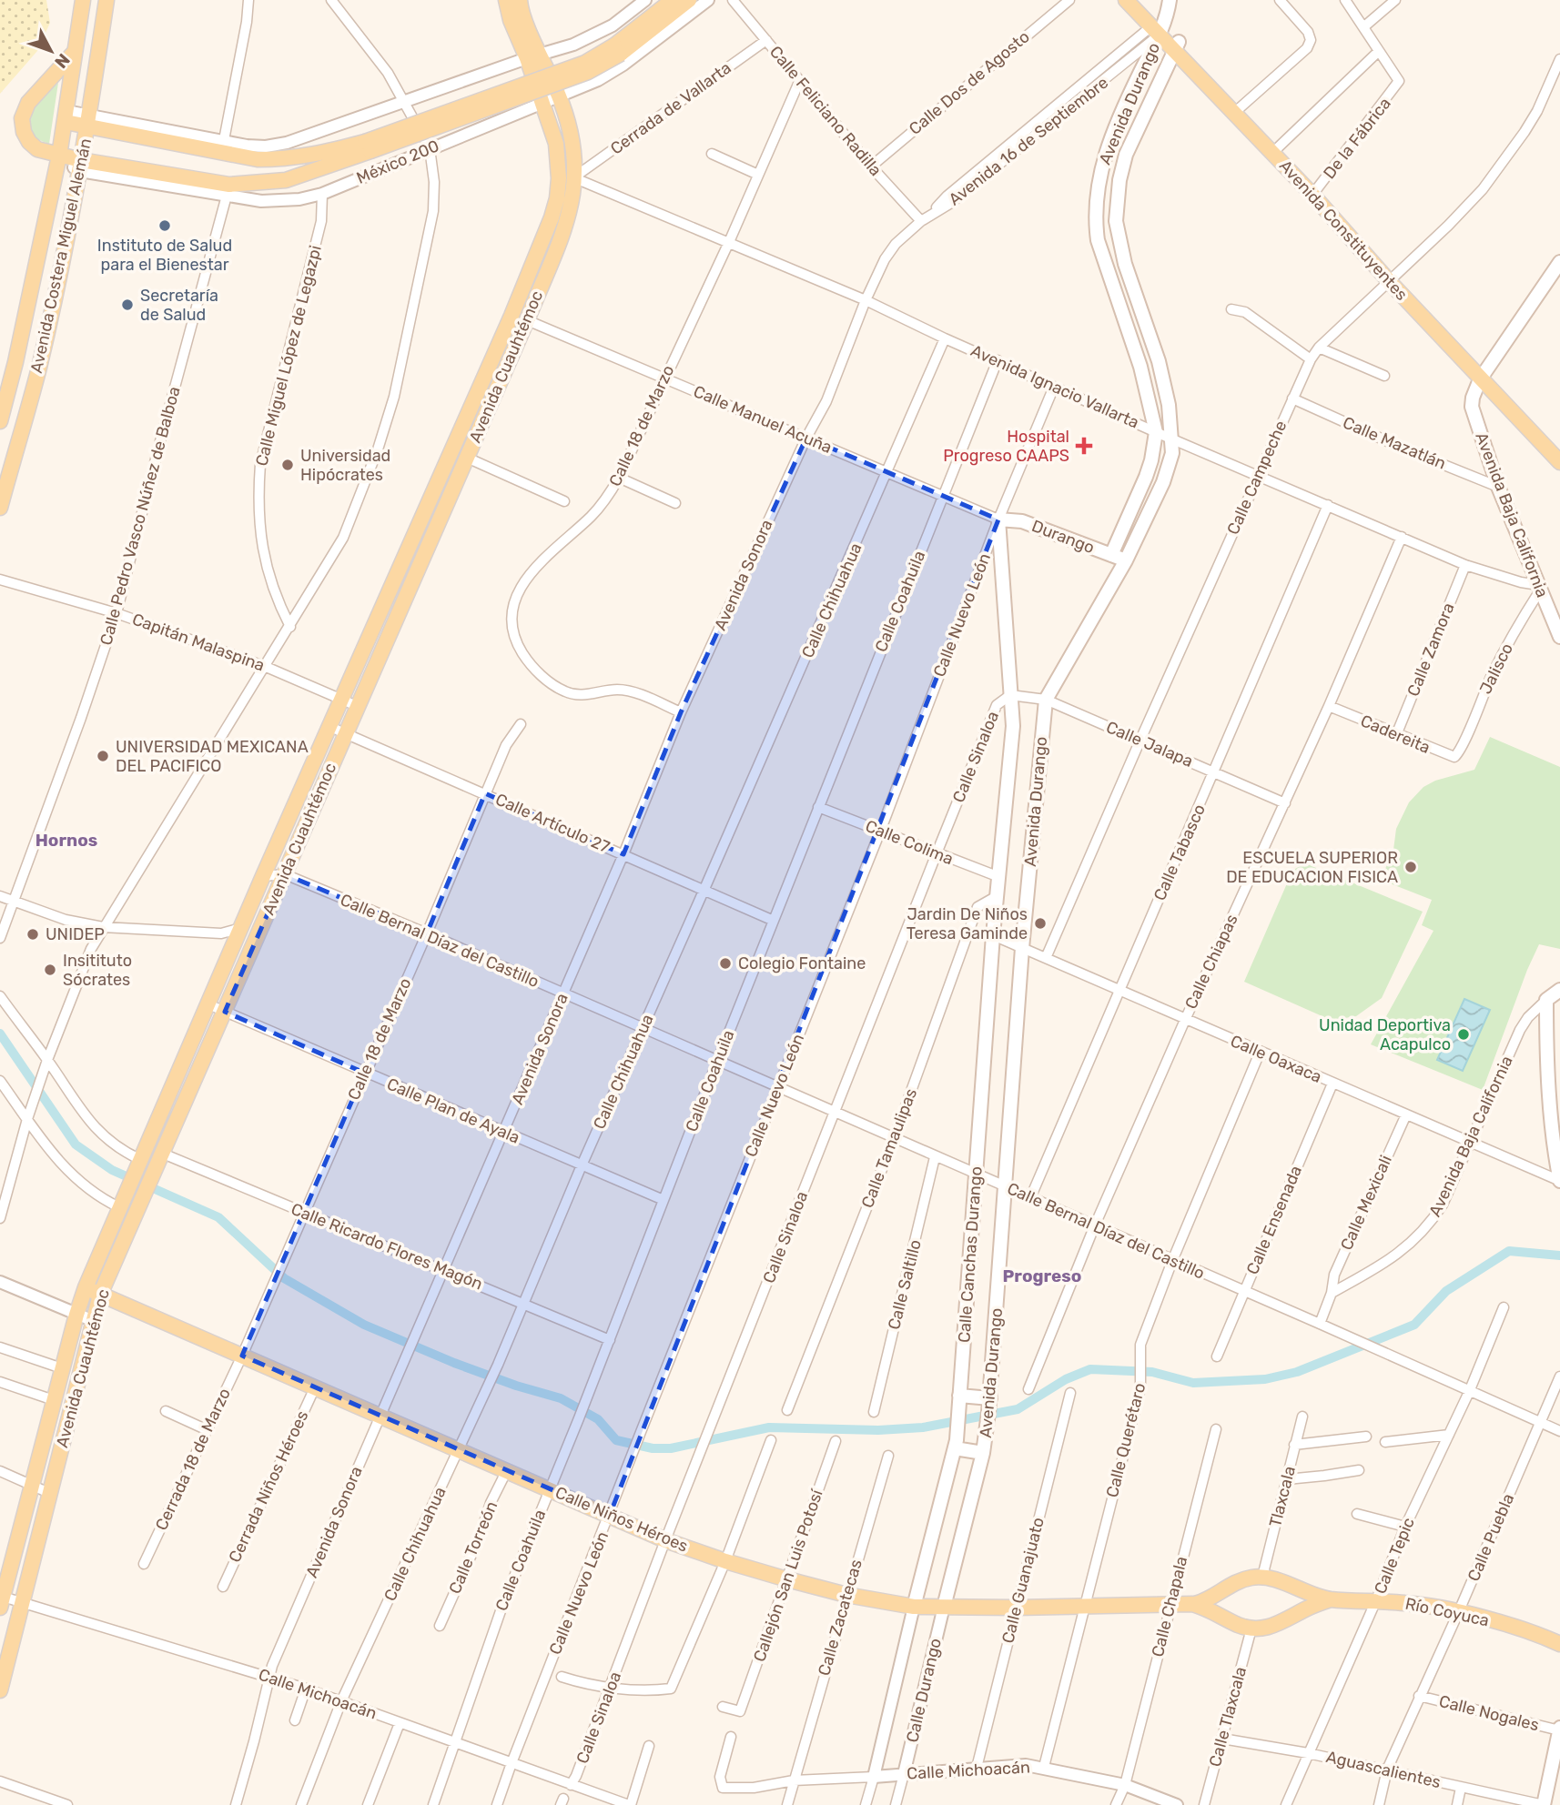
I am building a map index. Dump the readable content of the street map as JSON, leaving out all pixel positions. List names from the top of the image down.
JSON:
{
  "streets": {
    "main road": [
      "Avenida Durango",
      "México 200",
      "Avenida Constituyentes",
      "Avenida Costera Miguel Alemán",
      "Avenida Cuauhtémoc",
      "Avenida Baja California",
      "Durango",
      "Calle Canchas Durango",
      "Calle Niños Héroes",
      "Río Coyuca"
    ],
    "street": [
      "Calle Dos de Agosto",
      "Cerrada de Vallarta",
      "Calle Feliciano Radilla",
      "De la Fábrica",
      "Avenida 16 de Septiembre",
      "Calle Miguel López de Legazpi",
      "Avenida Ignacio Vallarta",
      "Calle Manuel Acuña",
      "Calle 18 de Marzo",
      "Calle Mazatlán",
      "Calle Campeche",
      "Calle Pedro Vasco Núñez de Balboa",
      "Avenida Sonora",
      "Calle Chihuahua",
      "Calle Coahuila",
      "Calle Nuevo León",
      "Capitán Malaspina",
      "Calle Zamora",
      "Jalisco",
      "Cadereita",
      "Calle Jalapa",
      "Calle Sinaloa",
      "Calle Artículo 27",
      "Calle Colima",
      "Calle Tabasco",
      "Calle Bernal Díaz del Castillo",
      "Calle Chiapas",
      "Calle Oaxaca",
      "Calle Plan de Ayala",
      "Calle Tamaulipas",
      "Calle Mexicali",
      "Calle Ensenada",
      "Calle Ricardo Flores Magón",
      "Calle Saltillo",
      "Calle Querétaro",
      "Cerrada 18 de Marzo",
      "Cerrada Niños Héroes",
      "Tlaxcala",
      "Calle Puebla",
      "Calle Torreón",
      "Calle Tepic",
      "Callejón San Luis Potosí",
      "Calle Guanajuato",
      "Calle Chapala",
      "Calle Zacatecas",
      "Calle Durango",
      "Calle Michoacán",
      "Calle Nogales",
      "Calle Tlaxcala",
      "Aguascalientes"
    ]
  },
  "crossings": [
    ["Calle Dos de Agosto", "Calle Feliciano Radilla"],
    ["Avenida Durango", "Avenida 16 de Septiembre"],
    ["Avenida Durango", "Avenida Constituyentes"],
    ["Avenida Durango", "Avenida Ignacio Vallarta"],
    ["Avenida Durango", "Durango"],
    ["Avenida Durango", "Calle Jalapa"],
    ["Avenida Durango", "Calle Bernal Díaz del Castillo"],
    ["Avenida Durango", "Calle Oaxaca"],
    ["Avenida Durango", "Calle Niños Héroes"],
    ["Avenida Durango", "Calle Durango"],
    ["Cerrada de Vallarta", "Calle Feliciano Radilla"],
    ["Cerrada de Vallarta", "Avenida Cuauhtémoc"],
    ["Cerrada de Vallarta", "Avenida Ignacio Vallarta"],
    ["Calle Feliciano Radilla", "Avenida 16 de Septiembre"],
    ["Calle Feliciano Radilla", "Calle 18 de Marzo"],
    ["De la Fábrica", "Avenida Constituyentes"],
    ["Avenida 16 de Septiembre", "Avenida Constituyentes"],
    ["Avenida 16 de Septiembre", "Avenida Ignacio Vallarta"],
    ["Avenida 16 de Septiembre", "Avenida Sonora"],
    ["México 200", "Avenida Costera Miguel Alemán"],
    ["México 200", "Calle Miguel López de Legazpi"],
    ["México 200", "Avenida Cuauhtémoc"],
    ["México 200", "Calle Pedro Vasco Núñez de Balboa"],
    ["Avenida Constituyentes", "Calle Campeche"],
    ["Avenida Constituyentes", "Avenida Baja California"],
    ["Avenida Cuauhtémoc", "Avenida Ignacio Vallarta"],
    ["Avenida Cuauhtémoc", "Calle Manuel Acuña"],
    ["Avenida Cuauhtémoc", "Capitán Malaspina"],
    ["Avenida Cuauhtémoc", "Calle Artículo 27"],
    ["Avenida Cuauhtémoc", "Calle Bernal Díaz del Castillo"],
    ["Avenida Cuauhtémoc", "Calle Plan de Ayala"],
    ["Avenida Cuauhtémoc", "Calle Ricardo Flores Magón"],
    ["Avenida Cuauhtémoc", "Calle Niños Héroes"],
    ["Avenida Cuauhtémoc", "Calle Michoacán"],
    ["Avenida Ignacio Vallarta", "Calle 18 de Marzo"],
    ["Avenida Ignacio Vallarta", "Calle Campeche"],
    ["Avenida Ignacio Vallarta", "Avenida Baja California"],
    ["Avenida Ignacio Vallarta", "Avenida Sonora"],
    ["Avenida Ignacio Vallarta", "Calle Chihuahua"],
    ["Avenida Ignacio Vallarta", "Calle Coahuila"],
    ["Avenida Ignacio Vallarta", "Calle Nuevo León"],
    ["Avenida Ignacio Vallarta", "Calle Zamora"],
    ["Avenida Ignacio Vallarta", "Jalisco"],
    ["Avenida Ignacio Vallarta", "Calle Tabasco"],
    ["Avenida Ignacio Vallarta", "Calle Chiapas"],
    ["Calle Manuel Acuña", "Calle 18 de Marzo"],
    ["Calle Manuel Acuña", "Durango"],
    ["Calle Manuel Acuña", "Avenida Sonora"],
    ["Calle Manuel Acuña", "Calle Chihuahua"],
    ["Calle Manuel Acuña", "Calle Coahuila"],
    ["Calle Manuel Acuña", "Calle Nuevo León"],
    ["Calle 18 de Marzo", "Avenida Sonora"],
    ["Calle 18 de Marzo", "Calle Artículo 27"],
    ["Calle 18 de Marzo", "Calle Bernal Díaz del Castillo"],
    ["Calle 18 de Marzo", "Calle Plan de Ayala"],
    ["Calle 18 de Marzo", "Calle Ricardo Flores Magón"],
    ["Calle 18 de Marzo", "Cerrada 18 de Marzo"],
    ["Calle 18 de Marzo", "Calle Niños Héroes"],
    ["Calle Mazatlán", "Calle Campeche"],
    ["Calle Mazatlán", "Avenida Baja California"],
    ["Calle Campeche", "Calle Jalapa"],
    ["Calle Campeche", "Calle Oaxaca"],
    ["Avenida Baja California", "Jalisco"],
    ["Avenida Baja California", "Calle Oaxaca"],
    ["Avenida Baja California", "Calle Mexicali"],
    ["Calle Pedro Vasco Núñez de Balboa", "Capitán Malaspina"],
    ["Durango", "Calle Nuevo León"],
    ["Avenida Sonora", "Calle Artículo 27"],
    ["Avenida Sonora", "Calle Bernal Díaz del Castillo"],
    ["Avenida Sonora", "Calle Plan de Ayala"],
    ["Avenida Sonora", "Calle Ricardo Flores Magón"],
    ["Avenida Sonora", "Calle Niños Héroes"],
    ["Avenida Sonora", "Calle Michoacán"],
    ["Calle Chihuahua", "Calle Artículo 27"],
    ["Calle Chihuahua", "Calle Bernal Díaz del Castillo"],
    ["Calle Chihuahua", "Calle Plan de Ayala"],
    ["Calle Chihuahua", "Calle Ricardo Flores Magón"],
    ["Calle Chihuahua", "Calle Niños Héroes"],
    ["Calle Chihuahua", "Calle Michoacán"],
    ["Calle Coahuila", "Calle Artículo 27"],
    ["Calle Coahuila", "Calle Colima"],
    ["Calle Coahuila", "Calle Bernal Díaz del Castillo"],
    ["Calle Coahuila", "Calle Plan de Ayala"],
    ["Calle Coahuila", "Calle Ricardo Flores Magón"],
    ["Calle Coahuila", "Calle Niños Héroes"],
    ["Calle Coahuila", "Calle Michoacán"],
    ["Calle Nuevo León", "Calle Colima"],
    ["Calle Nuevo León", "Calle Bernal Díaz del Castillo"],
    ["Calle Nuevo León", "Calle Niños Héroes"],
    ["Calle Nuevo León", "Calle Michoacán"],
    ["Calle Zamora", "Cadereita"],
    ["Jalisco", "Cadereita"],
    ["Cadereita", "Calle Chiapas"],
    ["Calle Jalapa", "Calle Sinaloa"],
    ["Calle Jalapa", "Calle Tabasco"],
    ["Calle Jalapa", "Calle Chiapas"],
    ["Calle Jalapa", "Calle Canchas Durango"],
    ["Calle Sinaloa", "Calle Colima"],
    ["Calle Sinaloa", "Calle Bernal Díaz del Castillo"],
    ["Calle Sinaloa", "Calle Canchas Durango"],
    ["Calle Sinaloa", "Calle Niños Héroes"],
    ["Calle Sinaloa", "Calle Michoacán"],
    ["Calle Colima", "Calle Canchas Durango"],
    ["Calle Tabasco", "Calle Bernal Díaz del Castillo"],
    ["Calle Tabasco", "Calle Oaxaca"],
    ["Calle Bernal Díaz del Castillo", "Calle Chiapas"],
    ["Calle Bernal Díaz del Castillo", "Calle Tamaulipas"],
    ["Calle Bernal Díaz del Castillo", "Calle Ensenada"],
    ["Calle Bernal Díaz del Castillo", "Calle Canchas Durango"],
    ["Calle Bernal Díaz del Castillo", "Calle Saltillo"],
    ["Calle Bernal Díaz del Castillo", "Calle Querétaro"],
    ["Calle Bernal Díaz del Castillo", "Calle Puebla"],
    ["Calle Bernal Díaz del Castillo", "Calle Tepic"],
    ["Calle Chiapas", "Calle Oaxaca"],
    ["Calle Oaxaca", "Calle Mexicali"],
    ["Calle Oaxaca", "Calle Ensenada"],
    ["Calle Oaxaca", "Calle Canchas Durango"],
    ["Calle Oaxaca", "Calle Querétaro"],
    ["Calle Tamaulipas", "Calle Canchas Durango"],
    ["Calle Canchas Durango", "Calle Niños Héroes"],
    ["Calle Canchas Durango", "Calle Michoacán"],
    ["Calle Querétaro", "Calle Niños Héroes"],
    ["Calle Querétaro", "Calle Michoacán"],
    ["Cerrada 18 de Marzo", "Calle Niños Héroes"],
    ["Cerrada Niños Héroes", "Calle Niños Héroes"],
    ["Tlaxcala", "Calle Niños Héroes"],
    ["Calle Niños Héroes", "Calle Torreón"],
    ["Calle Niños Héroes", "Callejón San Luis Potosí"],
    ["Calle Niños Héroes", "Calle Guanajuato"],
    ["Calle Niños Héroes", "Calle Chapala"],
    ["Calle Niños Héroes", "Calle Zacatecas"],
    ["Calle Niños Héroes", "Calle Durango"],
    ["Calle Niños Héroes", "Calle Tlaxcala"],
    ["Calle Puebla", "Río Coyuca"],
    ["Calle Puebla", "Calle Nogales"],
    ["Calle Puebla", "Aguascalientes"],
    ["Calle Tepic", "Río Coyuca"],
    ["Calle Tepic", "Aguascalientes"],
    ["Calle Guanajuato", "Calle Michoacán"],
    ["Calle Chapala", "Calle Michoacán"],
    ["Calle Zacatecas", "Calle Michoacán"],
    ["Calle Durango", "Calle Michoacán"],
    ["Calle Tlaxcala", "Aguascalientes"]
  ],
  "districts": ["Hornos", "Progreso"],
  "places": {
    "other": [
      "Instituto de Salud para el Bienestar",
      "Secretaría de Salud",
      "Universidad Hipócrates",
      "UNIVERSIDAD MEXICANA DEL PACIFICO",
      "ESCUELA SUPERIOR DE EDUCACION FISICA",
      "Jardin De Niños Teresa Gaminde",
      "UNIDEP",
      "Colegio Fontaine",
      "Insitituto Sócrates",
      "Unidad Deportiva Acapulco"
    ],
    "health": ["Hospital Progreso CAAPS"]
  },
  "north": "bottom right"
}
